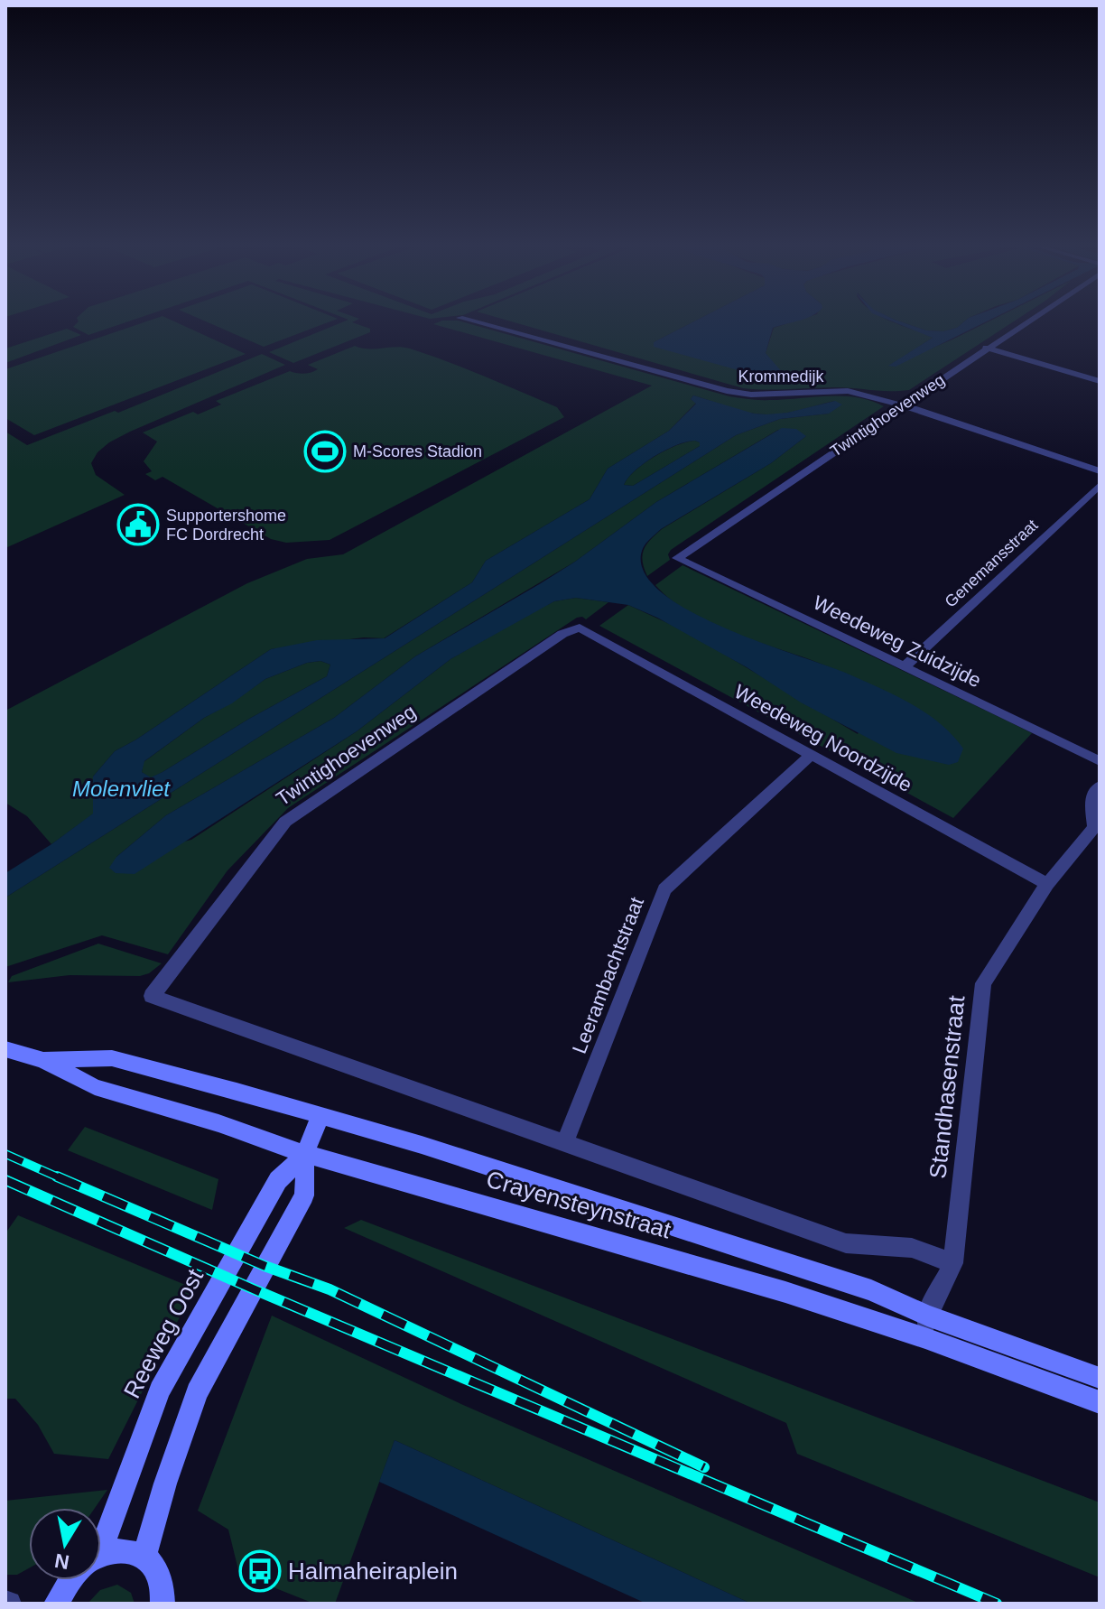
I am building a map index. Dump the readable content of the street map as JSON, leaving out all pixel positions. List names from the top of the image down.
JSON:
{
  "streets": {
    "main road": ["Crayensteynstraat", "Reeweg Oost"],
    "street": [
      "Krommedijk",
      "Twintighoevenweg",
      "Genemansstraat",
      "Weedeweg Zuidzijde",
      "Weedeweg Noordzijde",
      "Leerambachtstraat",
      "Standhasenstraat"
    ]
  },
  "crossings": [
    ["Krommedijk", "Twintighoevenweg"],
    ["Twintighoevenweg", "Weedeweg Zuidzijde"],
    ["Twintighoevenweg", "Weedeweg Noordzijde"],
    ["Twintighoevenweg", "Leerambachtstraat"],
    ["Genemansstraat", "Weedeweg Zuidzijde"],
    ["Weedeweg Noordzijde", "Leerambachtstraat"],
    ["Weedeweg Noordzijde", "Standhasenstraat"],
    ["Standhasenstraat", "Crayensteynstraat"],
    ["Crayensteynstraat", "Reeweg Oost"]
  ],
  "water": ["Molenvliet"],
  "places": {
    "sports": ["M-Scores Stadion"],
    "public building": ["Supportershome FC Dordrecht"],
    "bus stop": ["Halmaheiraplein"]
  },
  "north": "bottom"
}
